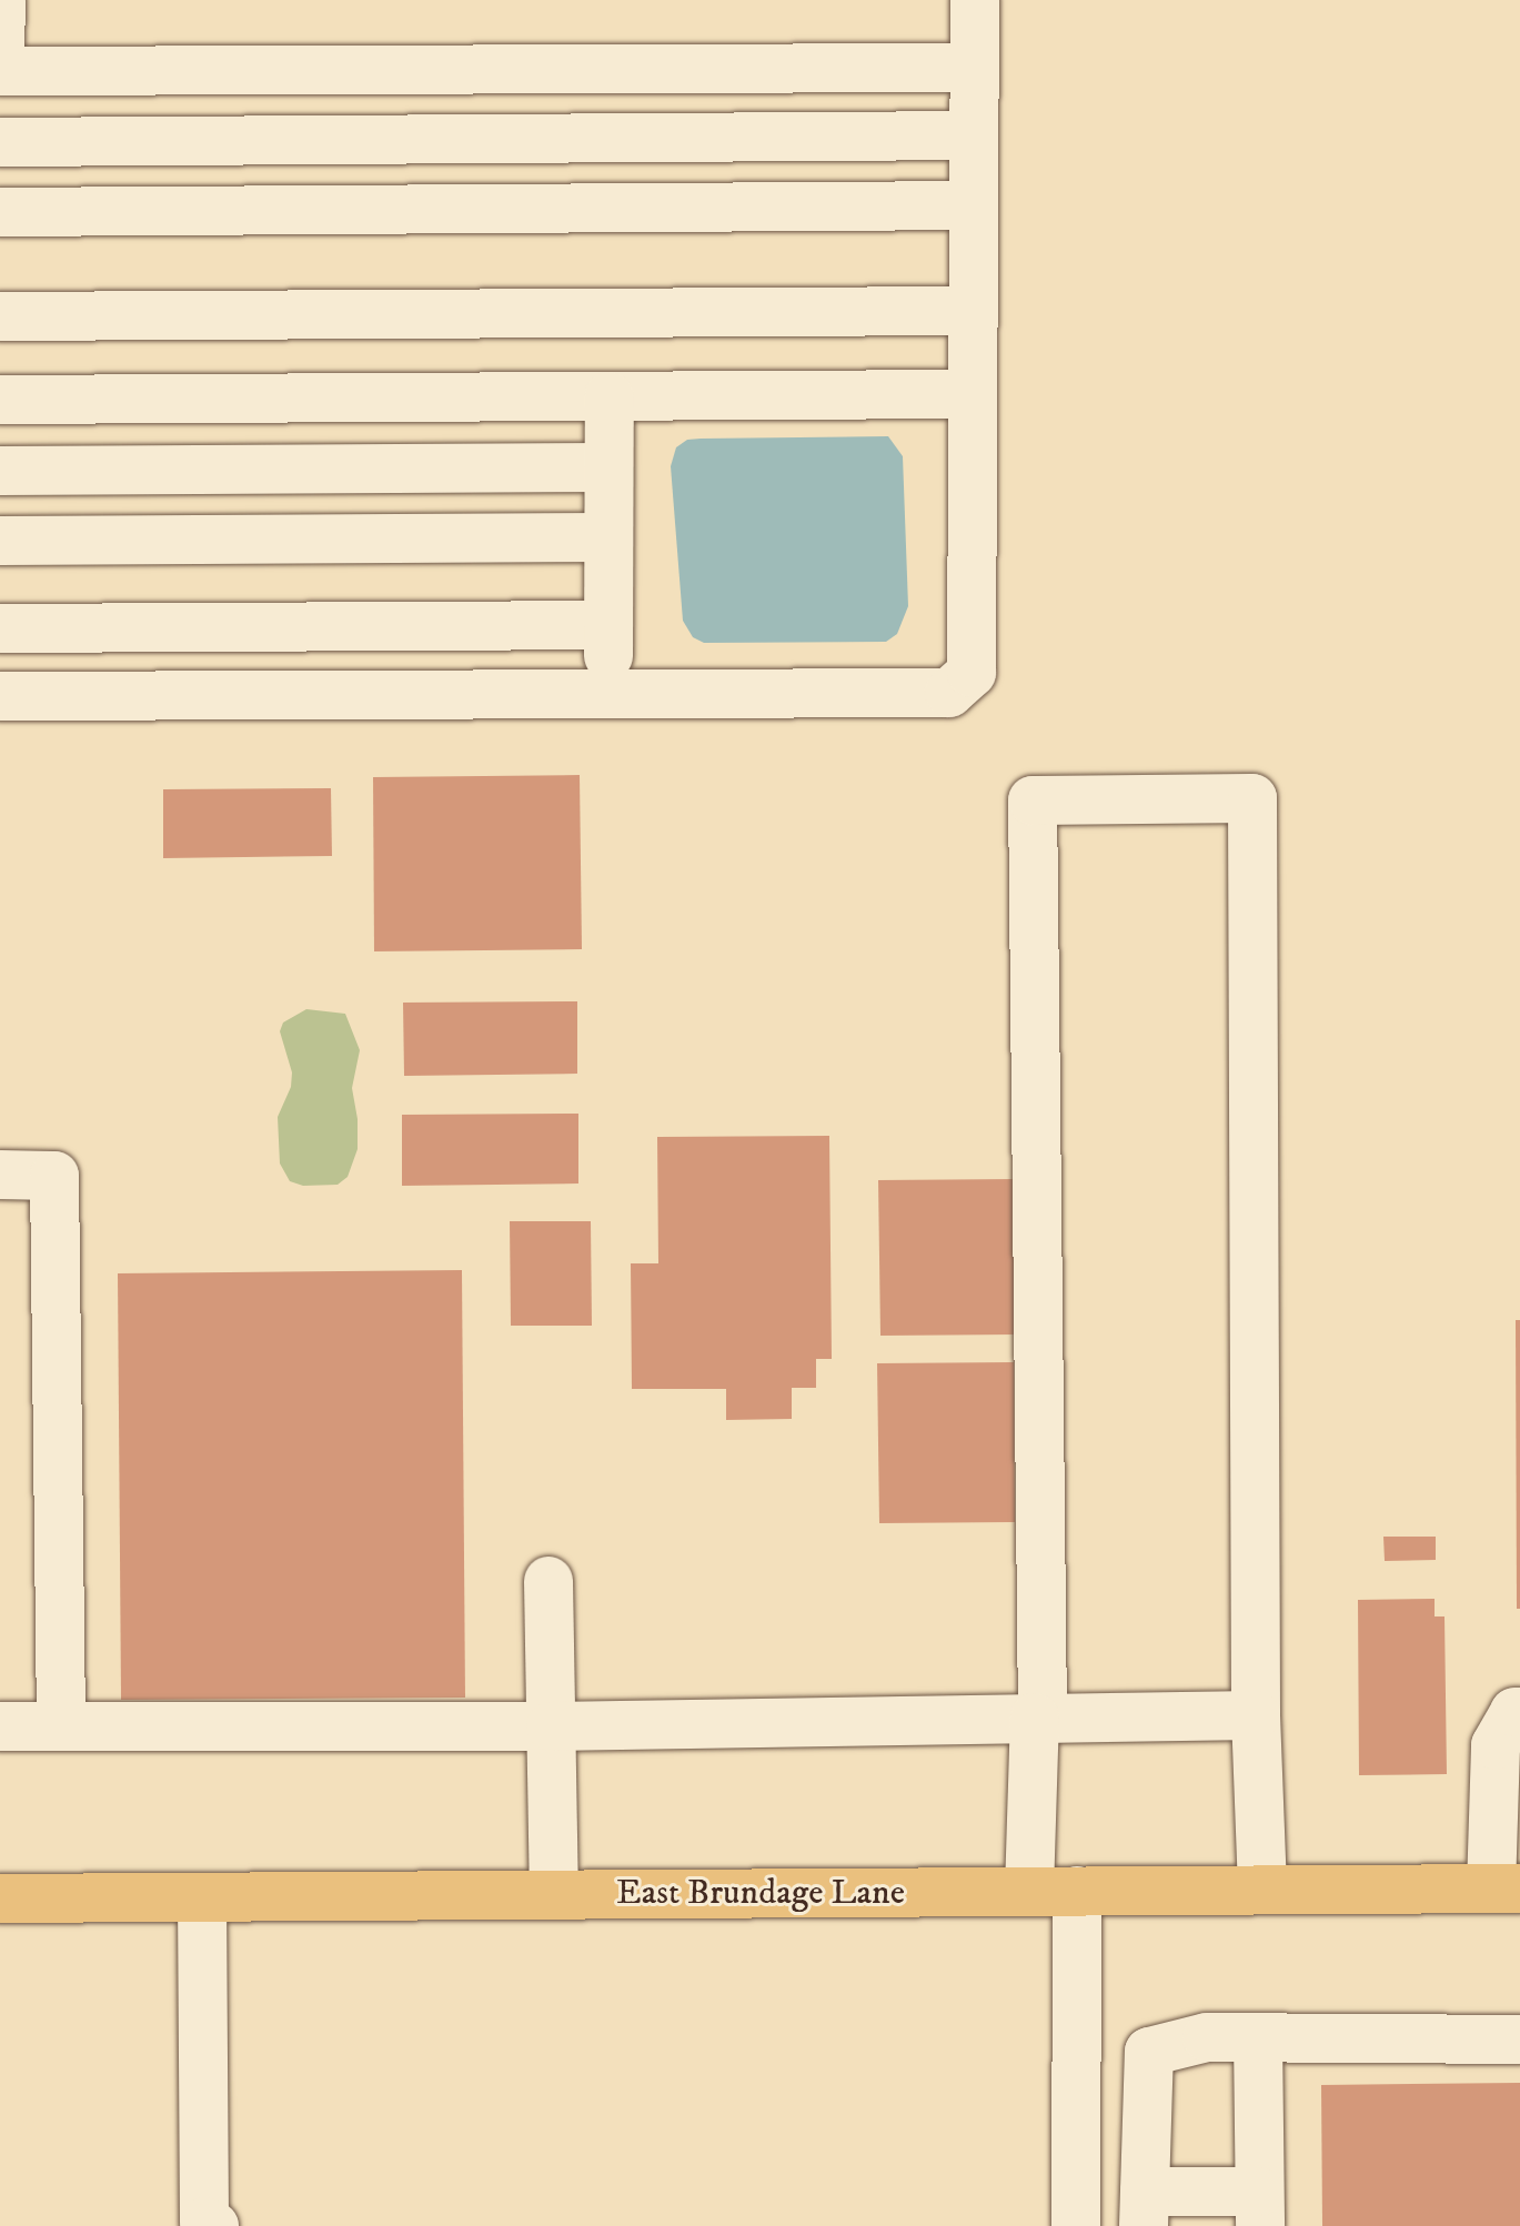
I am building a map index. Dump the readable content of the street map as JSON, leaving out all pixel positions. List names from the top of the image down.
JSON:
{
  "streets": {
    "main road": ["East Brundage Lane"]
  }
}
